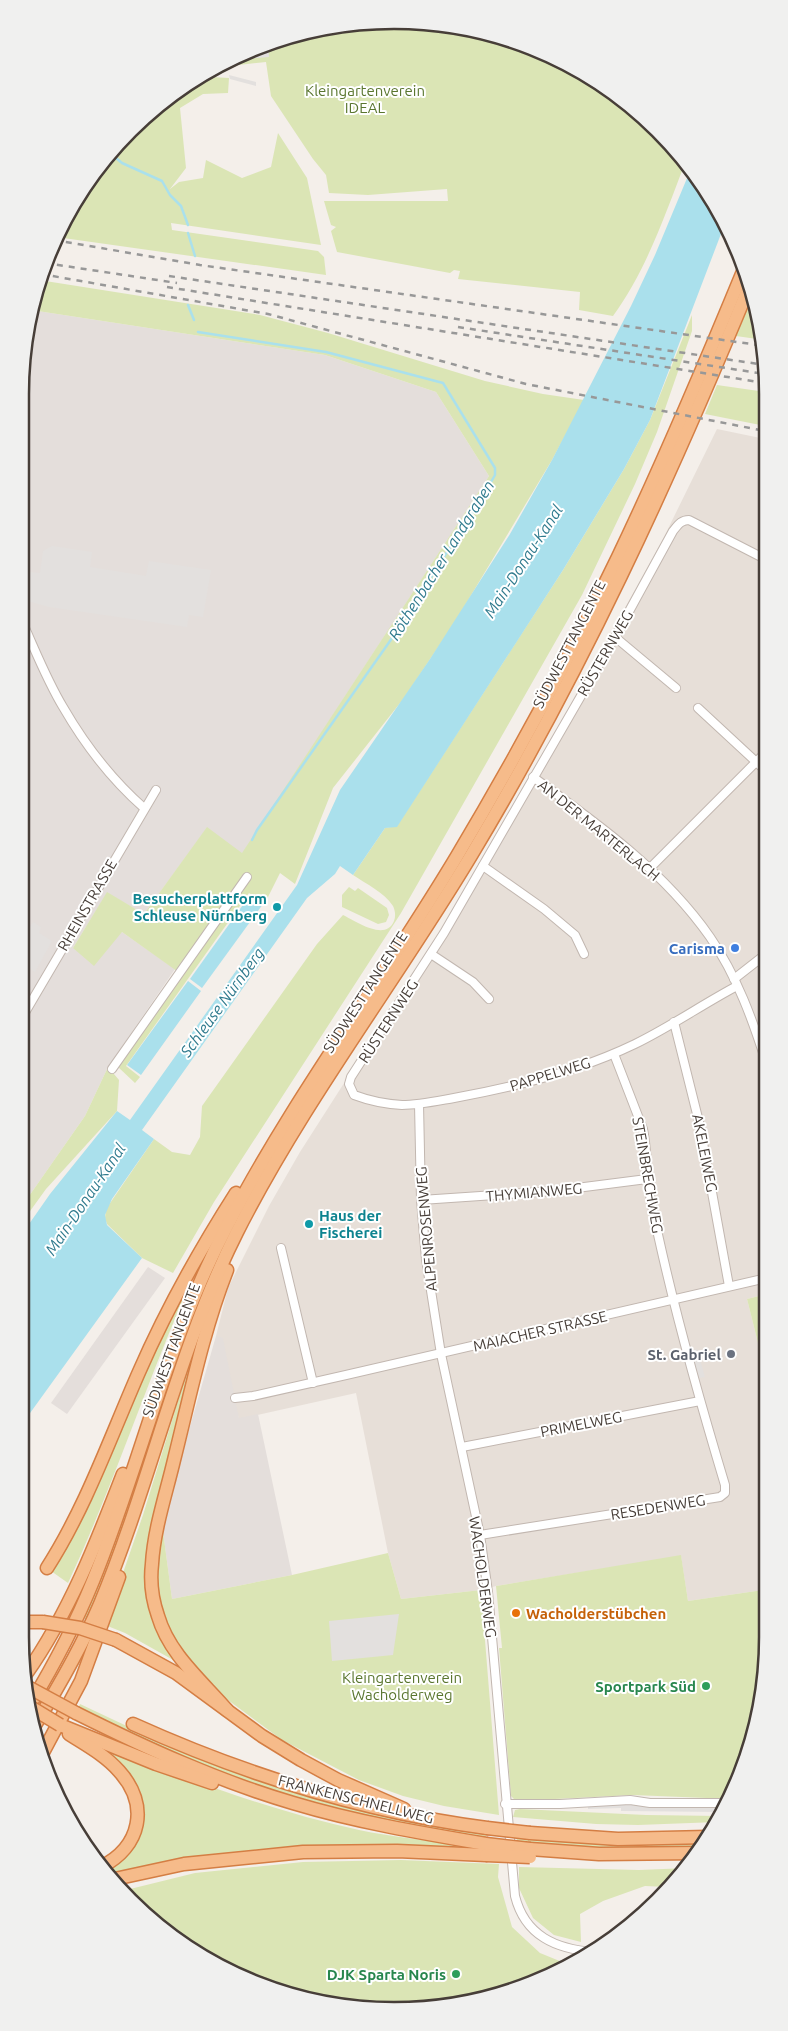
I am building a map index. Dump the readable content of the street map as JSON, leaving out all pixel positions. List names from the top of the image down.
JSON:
{
  "streets": {
    "highway": ["SÜDWESTTANGENTE", "FRANKENSCHNELLWEG"],
    "street": [
      "RÜSTERNWEG",
      "AN DER MARTERLACH",
      "RHEINSTRASSE",
      "PAPPELWEG",
      "AKELEIWEG",
      "STEINBRECHWEG",
      "THYMIANWEG",
      "ALPENROSENWEG",
      "MAIACHER STRASSE",
      "PRIMELWEG",
      "RESEDENWEG",
      "WACHOLDERWEG"
    ]
  },
  "crossings": [
    ["RÜSTERNWEG", "AN DER MARTERLACH"],
    ["RÜSTERNWEG", "PAPPELWEG"],
    ["AN DER MARTERLACH", "PAPPELWEG"],
    ["PAPPELWEG", "AKELEIWEG"],
    ["PAPPELWEG", "STEINBRECHWEG"],
    ["PAPPELWEG", "ALPENROSENWEG"],
    ["AKELEIWEG", "MAIACHER STRASSE"],
    ["STEINBRECHWEG", "THYMIANWEG"],
    ["STEINBRECHWEG", "MAIACHER STRASSE"],
    ["STEINBRECHWEG", "RESEDENWEG"],
    ["THYMIANWEG", "ALPENROSENWEG"],
    ["ALPENROSENWEG", "MAIACHER STRASSE"],
    ["ALPENROSENWEG", "WACHOLDERWEG"],
    ["MAIACHER STRASSE", "RESEDENWEG"],
    ["MAIACHER STRASSE", "WACHOLDERWEG"],
    ["PRIMELWEG", "RESEDENWEG"],
    ["PRIMELWEG", "WACHOLDERWEG"],
    ["RESEDENWEG", "WACHOLDERWEG"]
  ],
  "water": ["Röthenbacher Landgraben", "Main-Donau-Kanal", "Schleuse Nürnberg"],
  "parks": ["Kleingartenverein IDEAL", "Kleingartenverein Wacholderweg"],
  "places": [
    "Besucherplattform Schleuse Nürnberg",
    "Carisma",
    "Haus der Fischerei",
    "St. Gabriel",
    "Wacholderstübchen",
    "Sportpark Süd",
    "DJK Sparta Noris"
  ]
}
